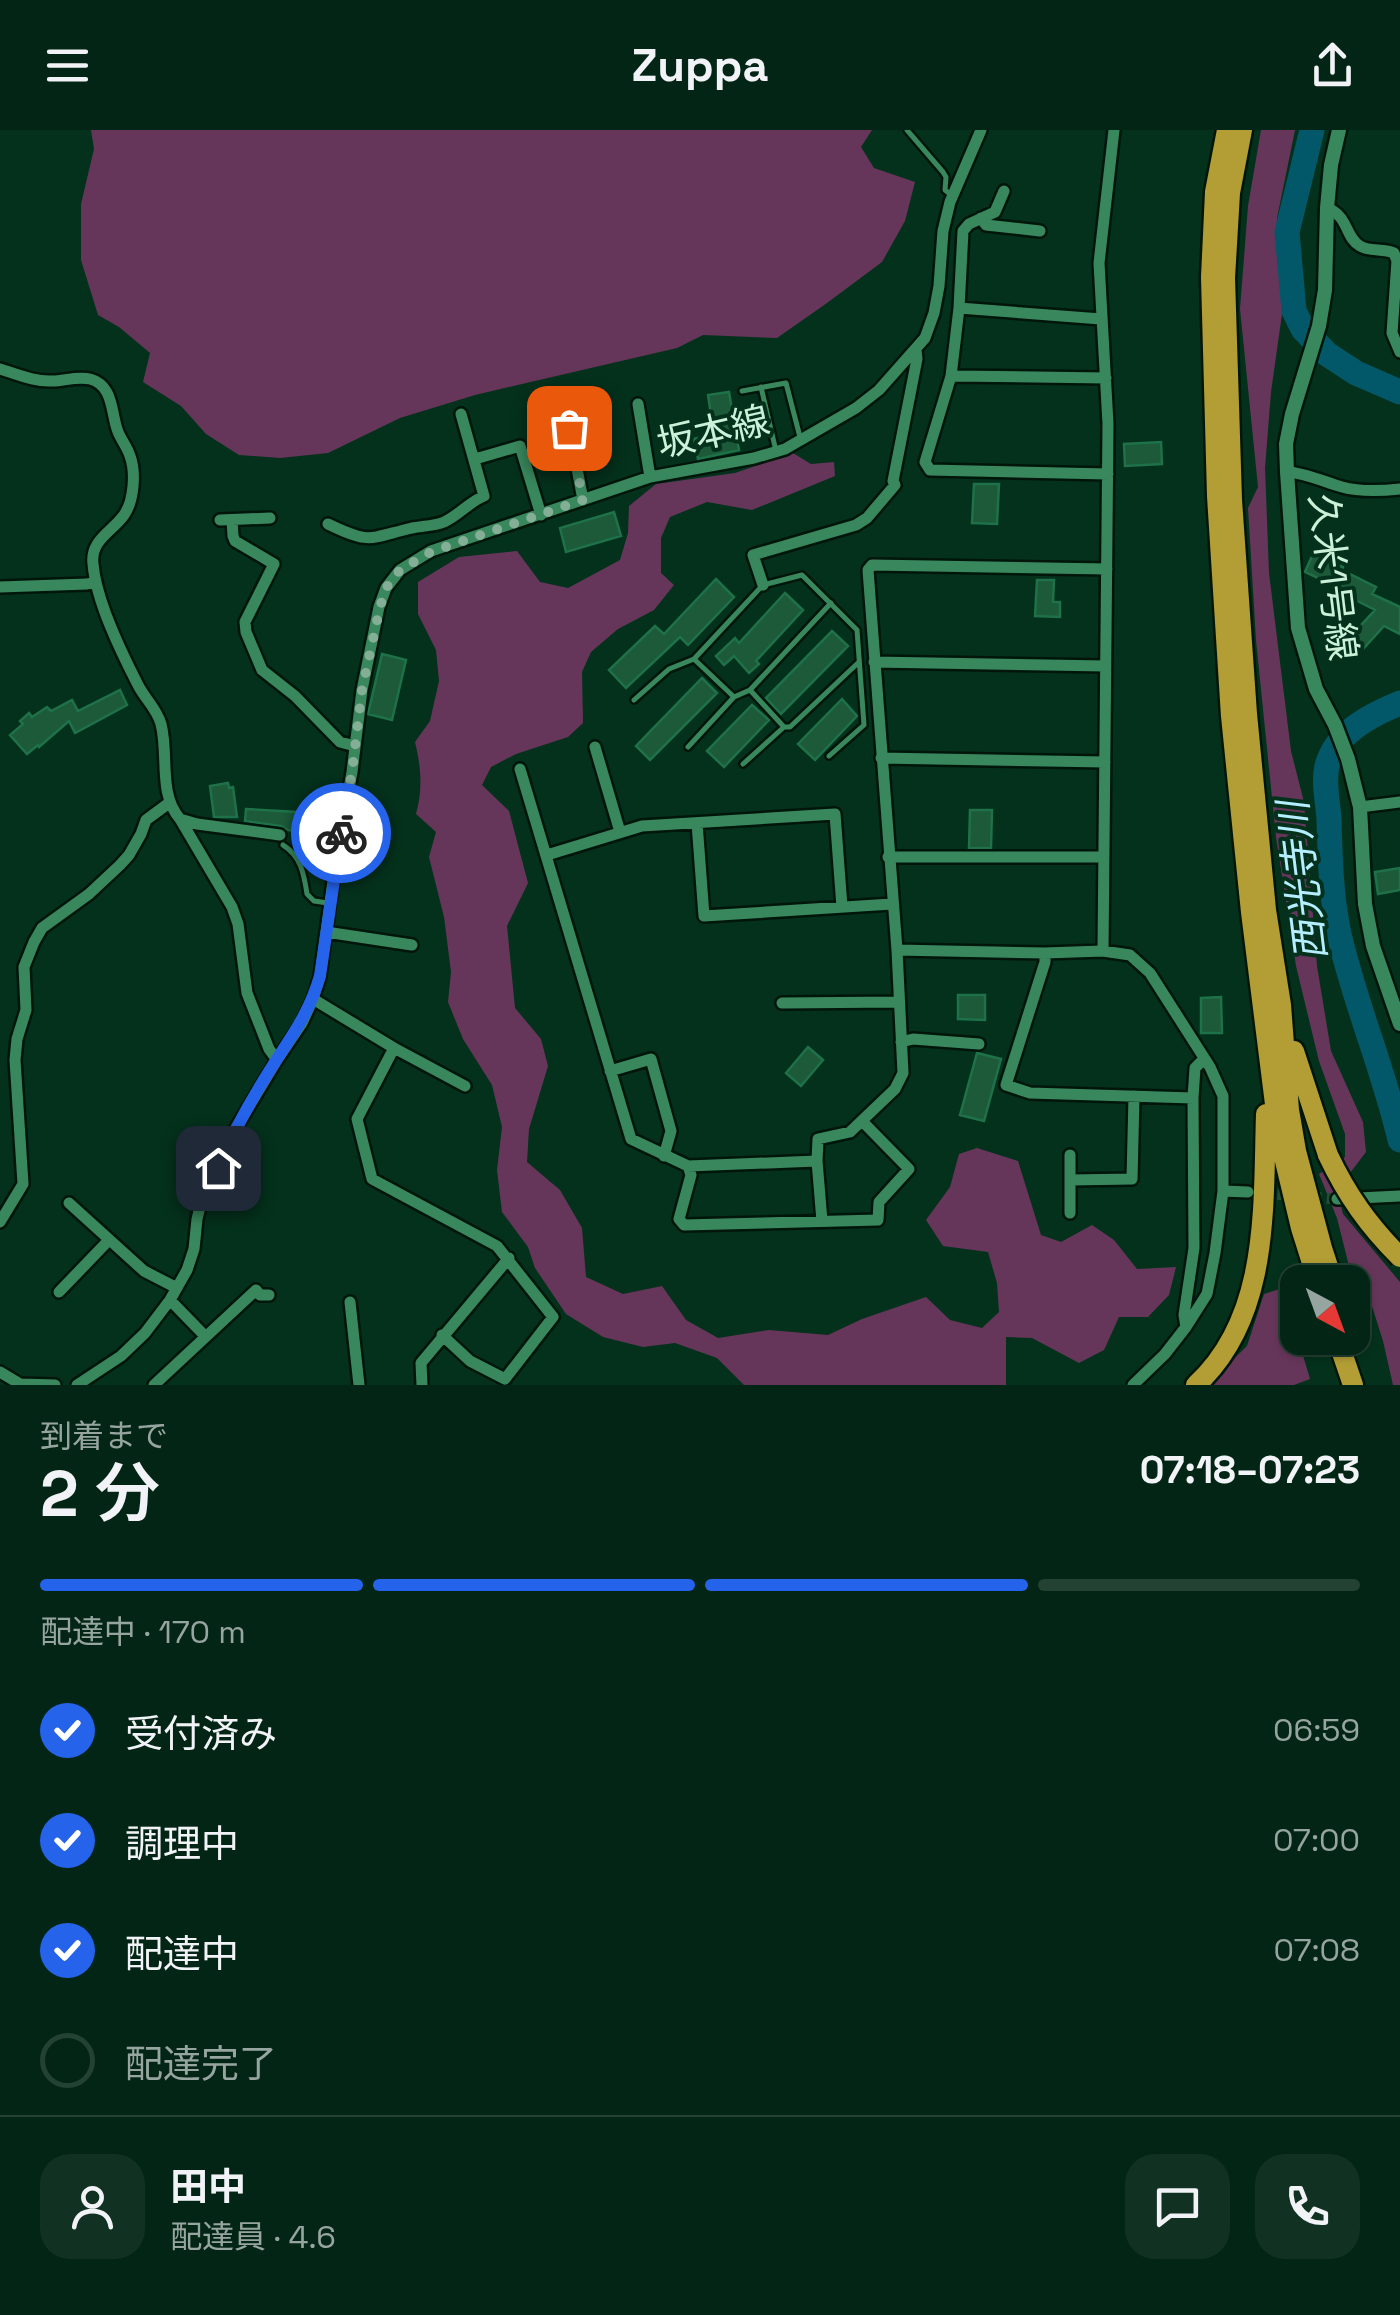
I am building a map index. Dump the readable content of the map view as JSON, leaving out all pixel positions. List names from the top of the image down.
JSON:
{
  "streets": {
    "street": ["坂本線", "久米1号線"]
  },
  "water": ["西光寺川"],
  "north": "bottom right",
  "page": {
    "header": "Zuppa",
    "heading": ["2 分", "到着まで", "07:18–07:23"],
    "panel": ["田中", "配達員 · 4.6"],
    "bar": "配達中 · 170 m",
    "list": [
      ["受付済み", "06:59"],
      ["調理中", "07:00"],
      ["配達中", "07:08"],
      "配達完了"
    ]
  }
}
